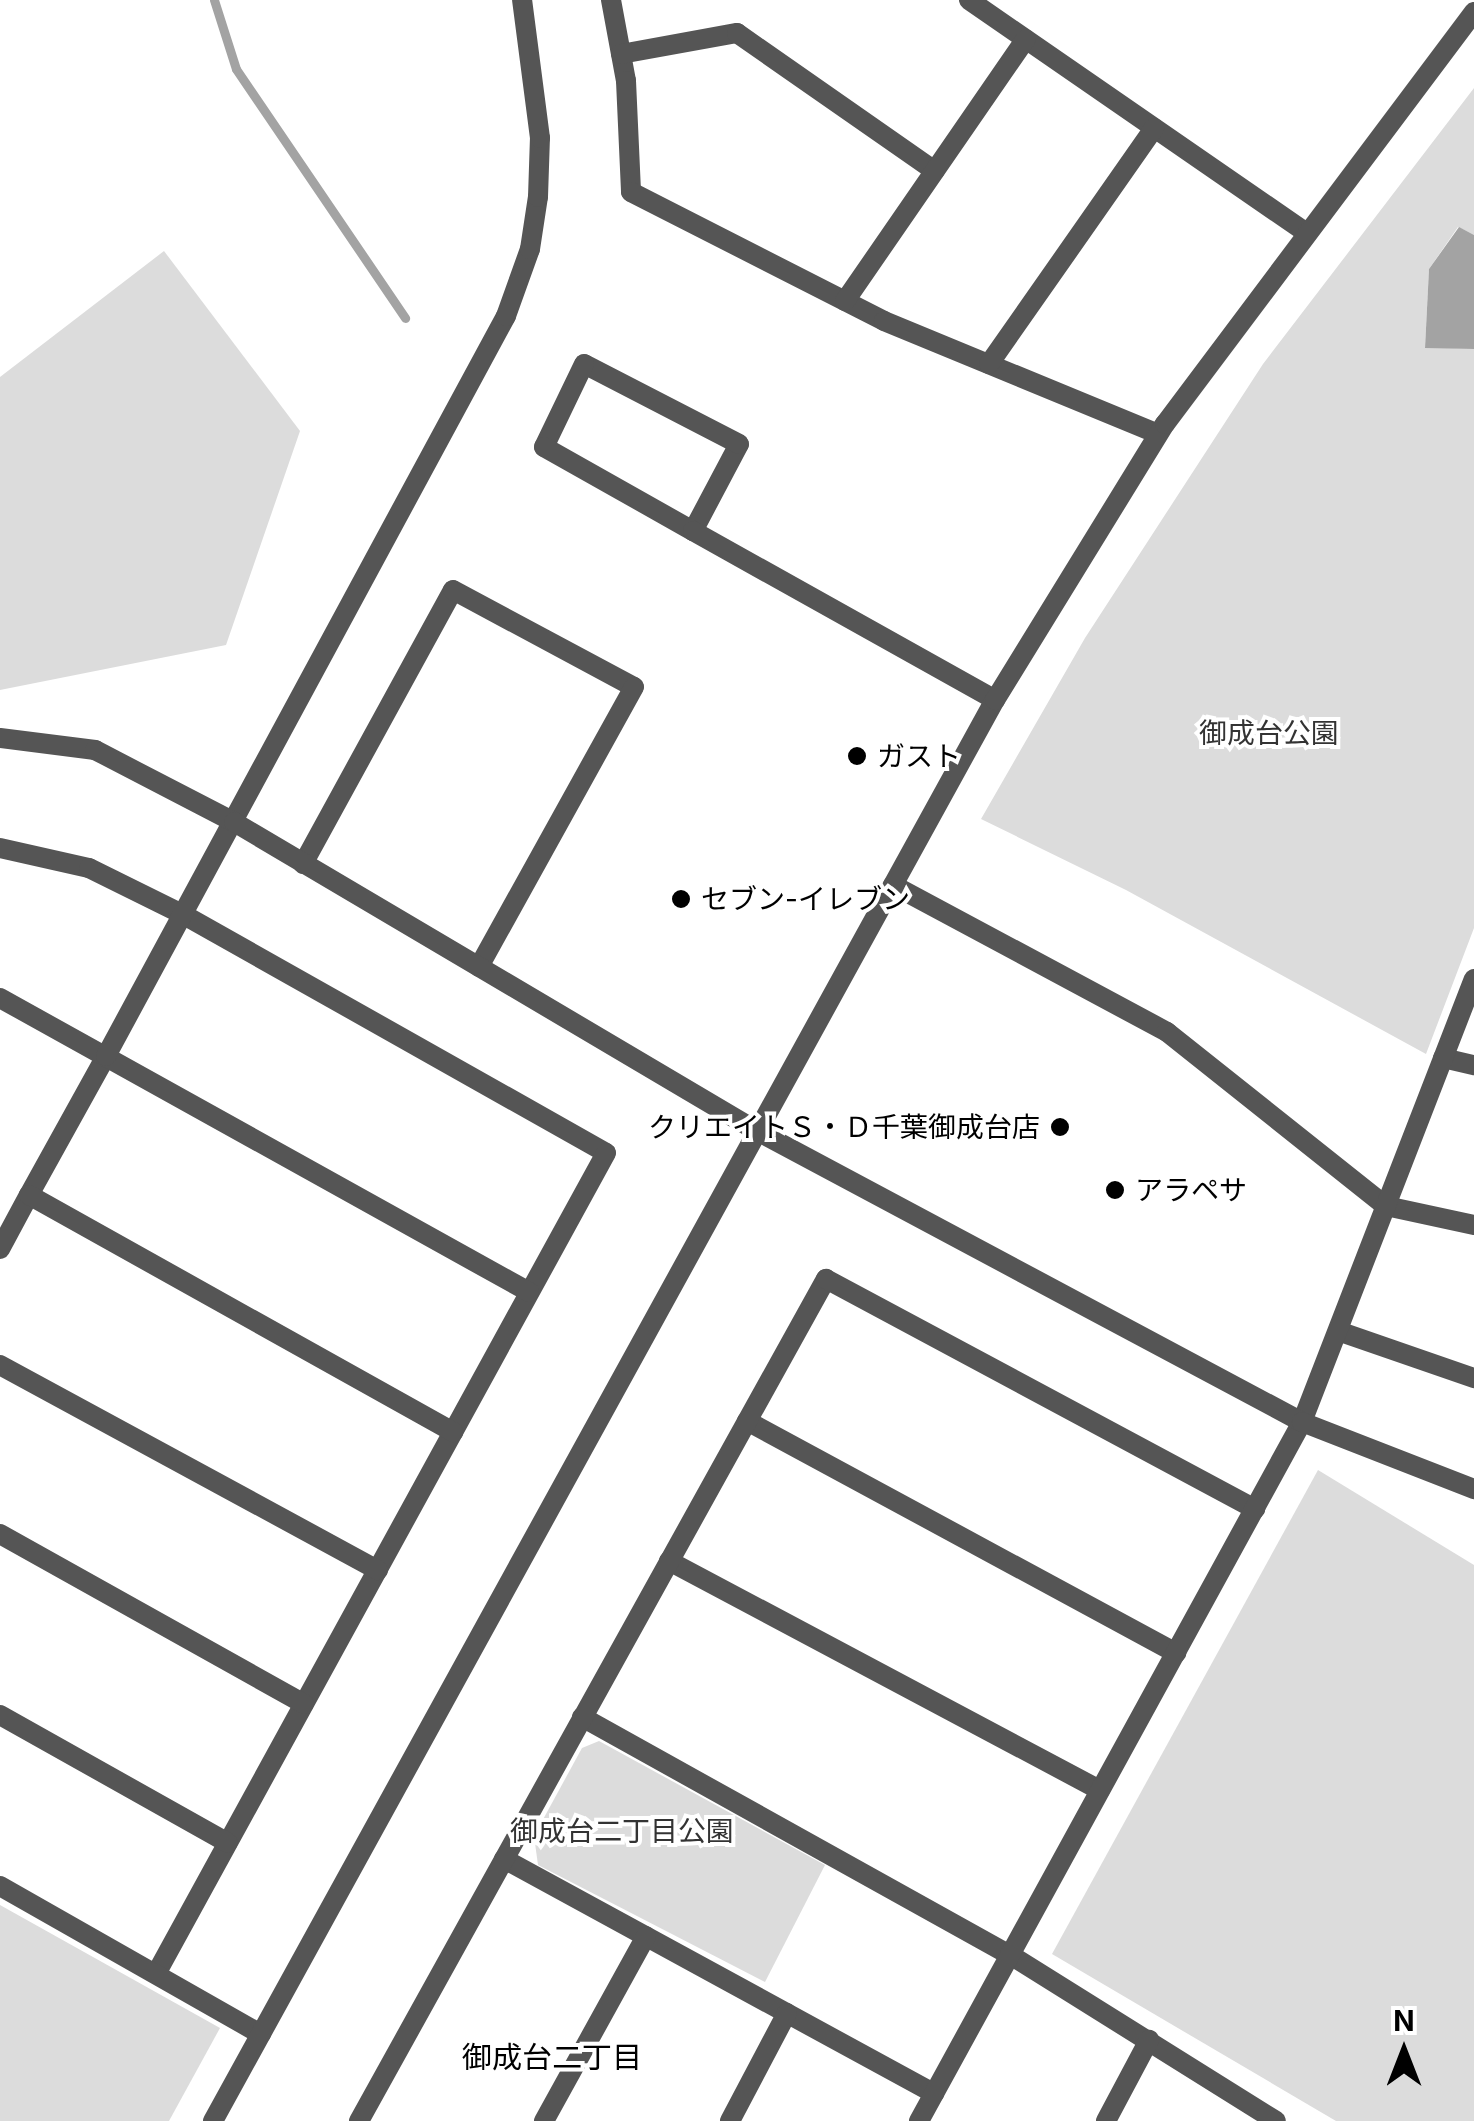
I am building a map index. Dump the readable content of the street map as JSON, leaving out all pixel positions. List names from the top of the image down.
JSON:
{
  "districts": ["御成台二丁目"],
  "parks": ["御成台公園", "御成台二丁目公園"],
  "places": [
    "ガスト",
    "セブン-イレブン",
    "クリエイトＳ・Ｄ千葉御成台店",
    "アラペサ"
  ],
  "north": "top"
}
